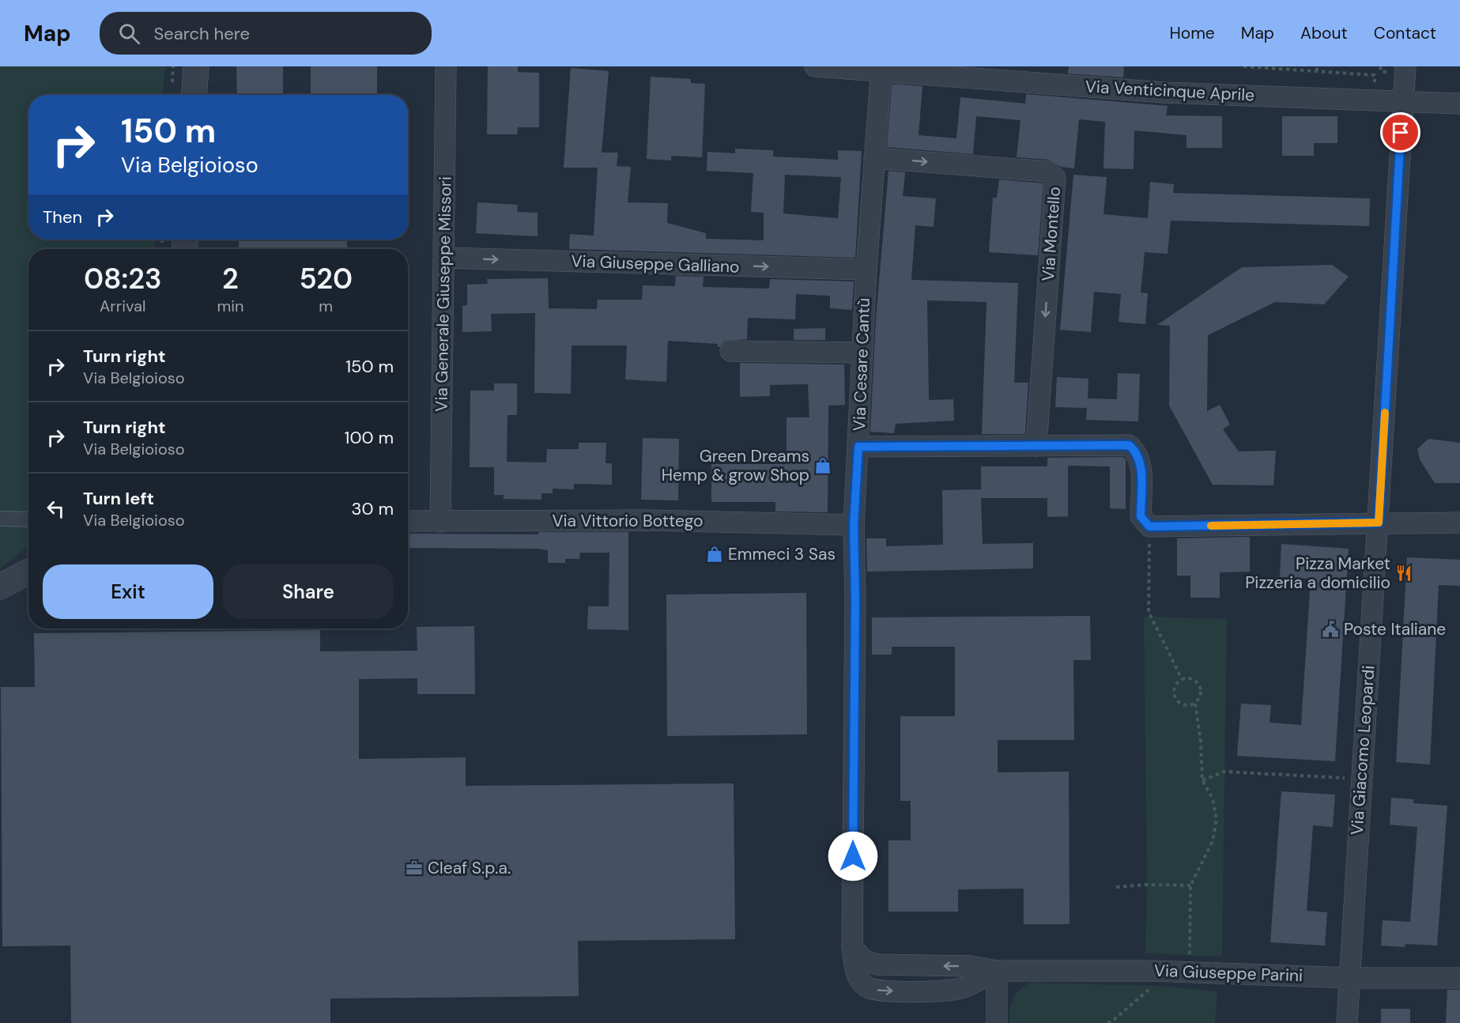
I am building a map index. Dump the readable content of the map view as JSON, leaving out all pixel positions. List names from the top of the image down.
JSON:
{
  "streets": {
    "street": [
      "Via Venticinque Aprile",
      "Via Montello",
      "Via Giuseppe Galliano",
      "Via Generale Giuseppe Missori",
      "Via Cesare Cantù",
      "Via Vittorio Bottego",
      "Via Giacomo Leopardi",
      "Via Giuseppe Parini"
    ]
  },
  "crossings": [
    ["Via Venticinque Aprile", "Via Cesare Cantù"],
    ["Via Venticinque Aprile", "Via Giacomo Leopardi"],
    ["Via Montello", "Via Cesare Cantù"],
    ["Via Giuseppe Galliano", "Via Generale Giuseppe Missori"],
    ["Via Giuseppe Galliano", "Via Cesare Cantù"],
    ["Via Generale Giuseppe Missori", "Via Vittorio Bottego"],
    ["Via Cesare Cantù", "Via Vittorio Bottego"],
    ["Via Cesare Cantù", "Via Giuseppe Parini"],
    ["Via Giacomo Leopardi", "Via Giuseppe Parini"]
  ],
  "places": {
    "shop": ["Green Dreams Hemp & grow Shop", "Emmeci 3 Sas"],
    "restaurant": ["Pizza Market Pizzeria a domicilio"],
    "public building": ["Poste Italiane"],
    "office": ["Cleaf S.p.a."]
  },
  "page": {
    "header": "Map",
    "search": "Search here",
    "nav": [
      "Home",
      "Map",
      "About",
      "Contact"
    ],
    "turn": ["150 m", "Via Belgioioso"],
    "then": "Then",
    "eta": [
      "08:23",
      "Arrival",
      "2",
      "min",
      "520",
      "m"
    ],
    "list": [
      {
        "name": "Turn right",
        "note": "Via Belgioioso",
        "value": "150 m"
      },
      {
        "name": "Turn right",
        "note": "Via Belgioioso",
        "value": "100 m"
      },
      {
        "name": "Turn left",
        "note": "Via Belgioioso",
        "value": "30 m"
      }
    ],
    "buttons": ["Exit", "Share"]
  }
}
